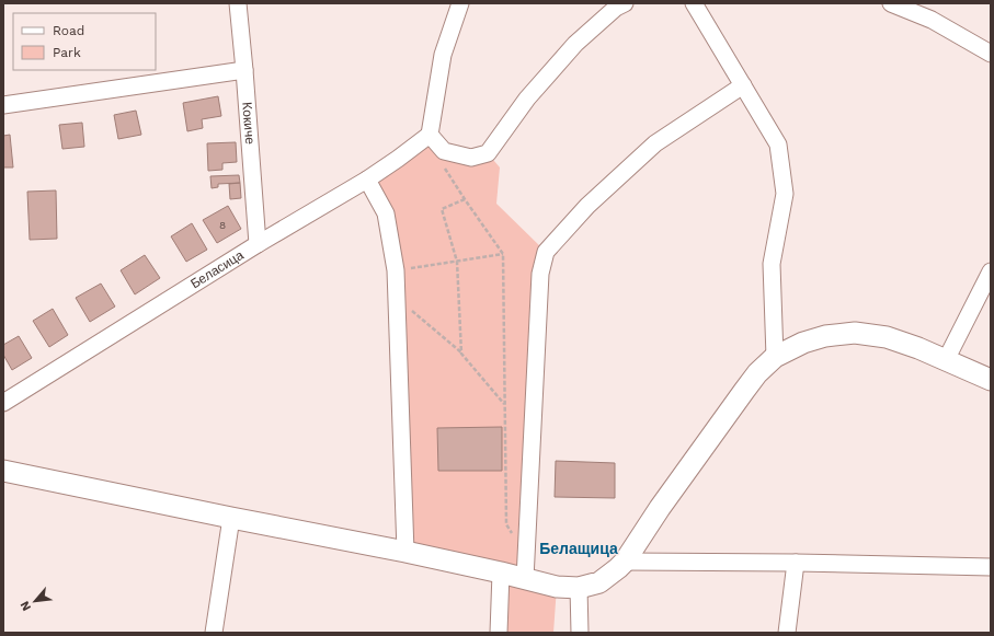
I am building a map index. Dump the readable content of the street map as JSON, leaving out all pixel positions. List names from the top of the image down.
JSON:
{
  "streets": {
    "street": ["Кокиче", "Беласица"]
  },
  "crossings": [
    ["Кокиче", "Беласица"]
  ],
  "districts": ["Белащица"],
  "house_numbers": ["8"],
  "legend": ["Road", "Park"],
  "north": "bottom left"
}
